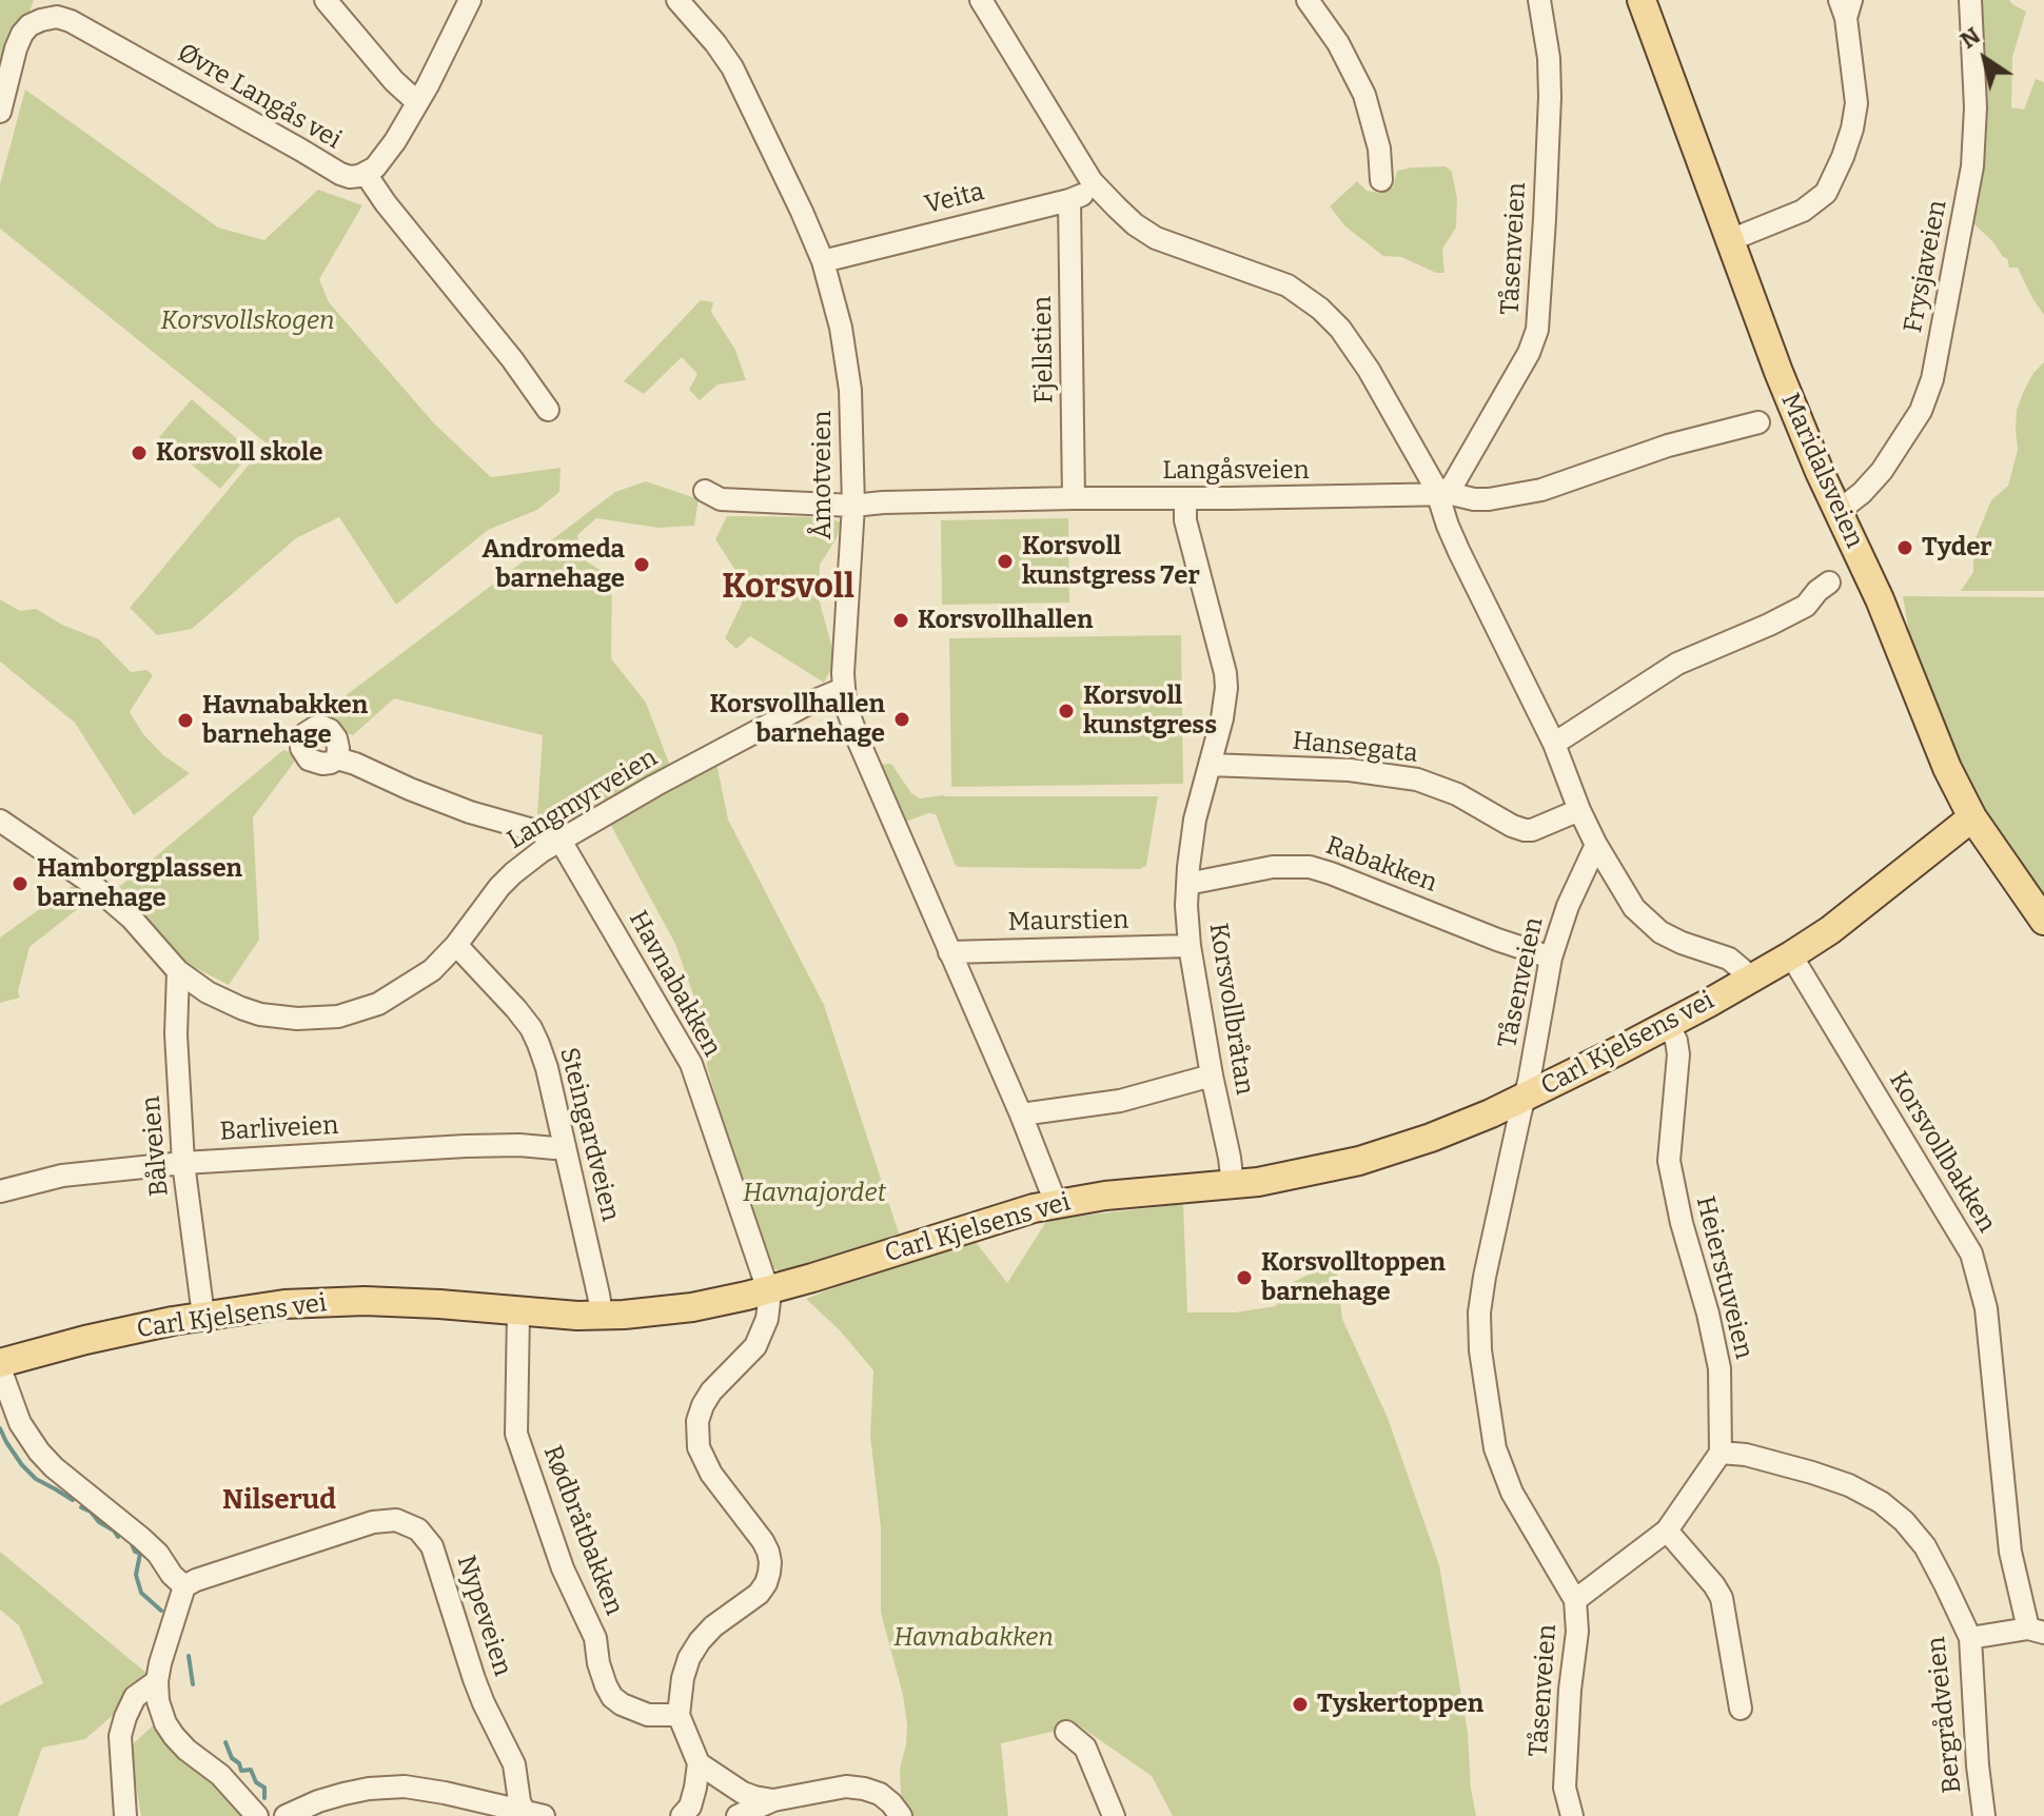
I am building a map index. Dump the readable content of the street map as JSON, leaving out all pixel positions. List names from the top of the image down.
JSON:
{
  "streets": {
    "main road": ["Maridalsveien", "Carl Kjelsens vei"],
    "street": [
      "Øvre Langås vei",
      "Veita",
      "Tåsenveien",
      "Frysjaveien",
      "Fjellstien",
      "Langåsveien",
      "Åmotveien",
      "Hansegata",
      "Langmyrveien",
      "Rabakken",
      "Maurstien",
      "Havnabakken",
      "Korsvollbråtan",
      "Barliveien",
      "Steingardveien",
      "Bålveien",
      "Korsvollbakken",
      "Heierstuveien",
      "Rødbråtbakken",
      "Nypeveien",
      "Bergrådveien"
    ]
  },
  "crossings": [
    ["Veita", "Fjellstien"],
    ["Veita", "Åmotveien"],
    ["Tåsenveien", "Langåsveien"],
    ["Tåsenveien", "Rabakken"],
    ["Tåsenveien", "Carl Kjelsens vei"],
    ["Frysjaveien", "Maridalsveien"],
    ["Fjellstien", "Langåsveien"],
    ["Langåsveien", "Åmotveien"],
    ["Langåsveien", "Korsvollbråtan"],
    ["Maridalsveien", "Carl Kjelsens vei"],
    ["Åmotveien", "Langmyrveien"],
    ["Åmotveien", "Maurstien"],
    ["Åmotveien", "Carl Kjelsens vei"],
    ["Hansegata", "Korsvollbråtan"],
    ["Langmyrveien", "Havnabakken"],
    ["Langmyrveien", "Steingardveien"],
    ["Langmyrveien", "Bålveien"],
    ["Rabakken", "Korsvollbråtan"],
    ["Maurstien", "Korsvollbråtan"],
    ["Havnabakken", "Carl Kjelsens vei"],
    ["Havnabakken", "Rødbråtbakken"],
    ["Korsvollbråtan", "Carl Kjelsens vei"],
    ["Carl Kjelsens vei", "Steingardveien"],
    ["Carl Kjelsens vei", "Bålveien"],
    ["Carl Kjelsens vei", "Korsvollbakken"],
    ["Carl Kjelsens vei", "Heierstuveien"],
    ["Carl Kjelsens vei", "Rødbråtbakken"],
    ["Barliveien", "Steingardveien"],
    ["Barliveien", "Bålveien"],
    ["Heierstuveien", "Bergrådveien"]
  ],
  "districts": ["Korsvoll", "Nilserud"],
  "parks": ["Korsvollskogen", "Havnajordet", "Havnabakken"],
  "places": [
    "Korsvoll skole",
    "Tyder",
    "Korsvoll kunstgress 7er",
    "Andromeda barnehage",
    "Korsvollhallen",
    "Korsvoll kunstgress",
    "Korsvollhallen barnehage",
    "Havnabakken barnehage",
    "Hamborgplassen barnehage",
    "Korsvolltoppen barnehage",
    "Tyskertoppen"
  ],
  "north": "top left"
}
